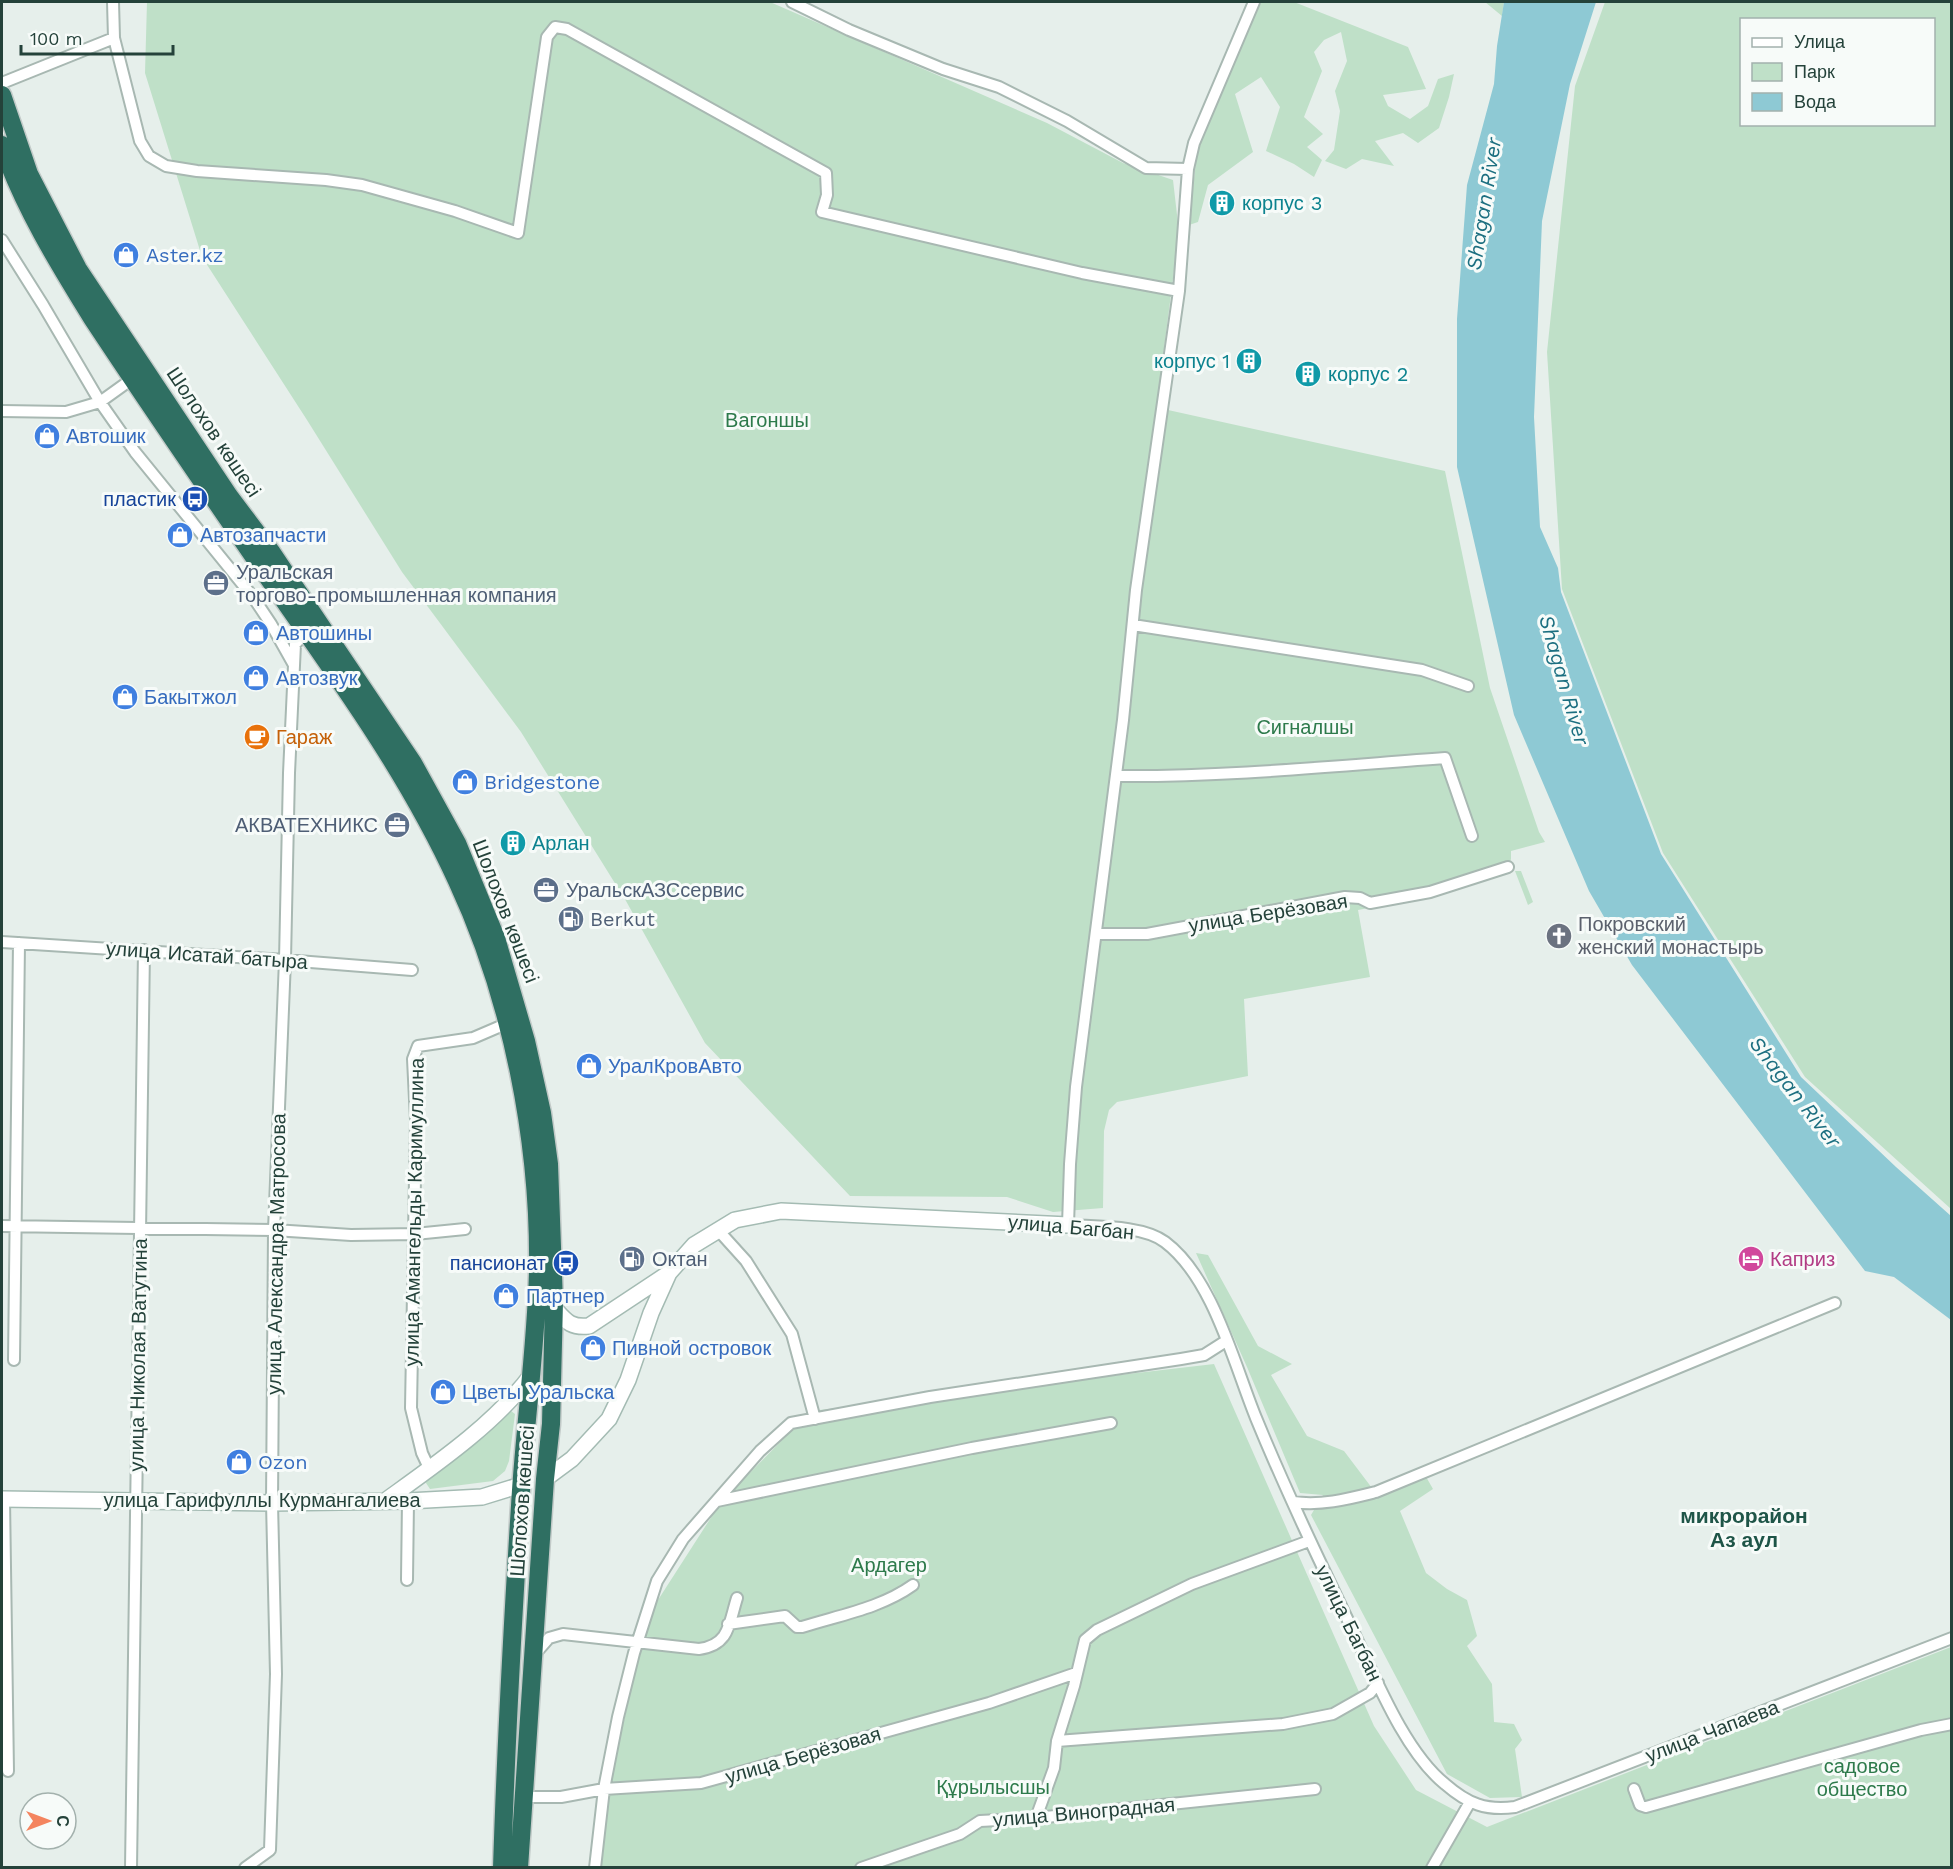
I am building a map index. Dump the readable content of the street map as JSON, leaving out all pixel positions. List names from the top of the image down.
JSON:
{
  "streets": {
    "highway": ["Шолохов көшесі"],
    "street": [
      "улица Берёзовая",
      "улица Исатай батыра",
      "улица Амангельды Каримуллина",
      "улица Багбан",
      "улица Александра Матросова",
      "улица Николая Ватутина",
      "улица Гарифуллы Курмангалиева",
      "улица Чапаева",
      "улица Виноградная"
    ]
  },
  "crossings": [
    ["Шолохов көшесі", "улица Берёзовая"],
    ["Шолохов көшесі", "улица Амангельды Каримуллина"],
    ["Шолохов көшесі", "улица Багбан"],
    ["Шолохов көшесі", "улица Александра Матросова"],
    ["Шолохов көшесі", "улица Гарифуллы Курмангалиева"],
    ["улица Исатай батыра", "улица Александра Матросова"],
    ["улица Исатай батыра", "улица Николая Ватутина"],
    ["улица Багбан", "улица Чапаева"],
    ["улица Александра Матросова", "улица Гарифуллы Курмангалиева"],
    ["улица Николая Ватутина", "улица Гарифуллы Курмангалиева"]
  ],
  "districts": ["микрорайон Аз аул"],
  "water": ["Shagan River"],
  "parks": [
    "Вагоншы",
    "Сигналшы",
    "Ардагер",
    "садовое общество",
    "Құрылысшы"
  ],
  "places": {
    "building": [
      "корпус 3",
      "корпус 1",
      "корпус 2",
      "Арлан"
    ],
    "shop": [
      "Aster.kz",
      "Автошик",
      "Автозапчасти",
      "Автошины",
      "Автозвук",
      "Бакытжол",
      "Bridgestone",
      "УралКровАвто",
      "Партнер",
      "Пивной островок",
      "Цветы Уральска",
      "Ozon"
    ],
    "bus stop": ["пластик", "пансионат"],
    "office": ["Уральская торгово-промышленная компания", "АКВАТЕХНИКС", "УральскАЗСсервис"],
    "cafe": ["Гараж"],
    "fuel station": ["Berkut", "Октан"],
    "church": ["Покровский женский монастырь"],
    "hotel": ["Каприз"]
  },
  "legend": ["Улица", "Парк", "Вода"],
  "scale_bar": "100 m",
  "north": "right"
}
